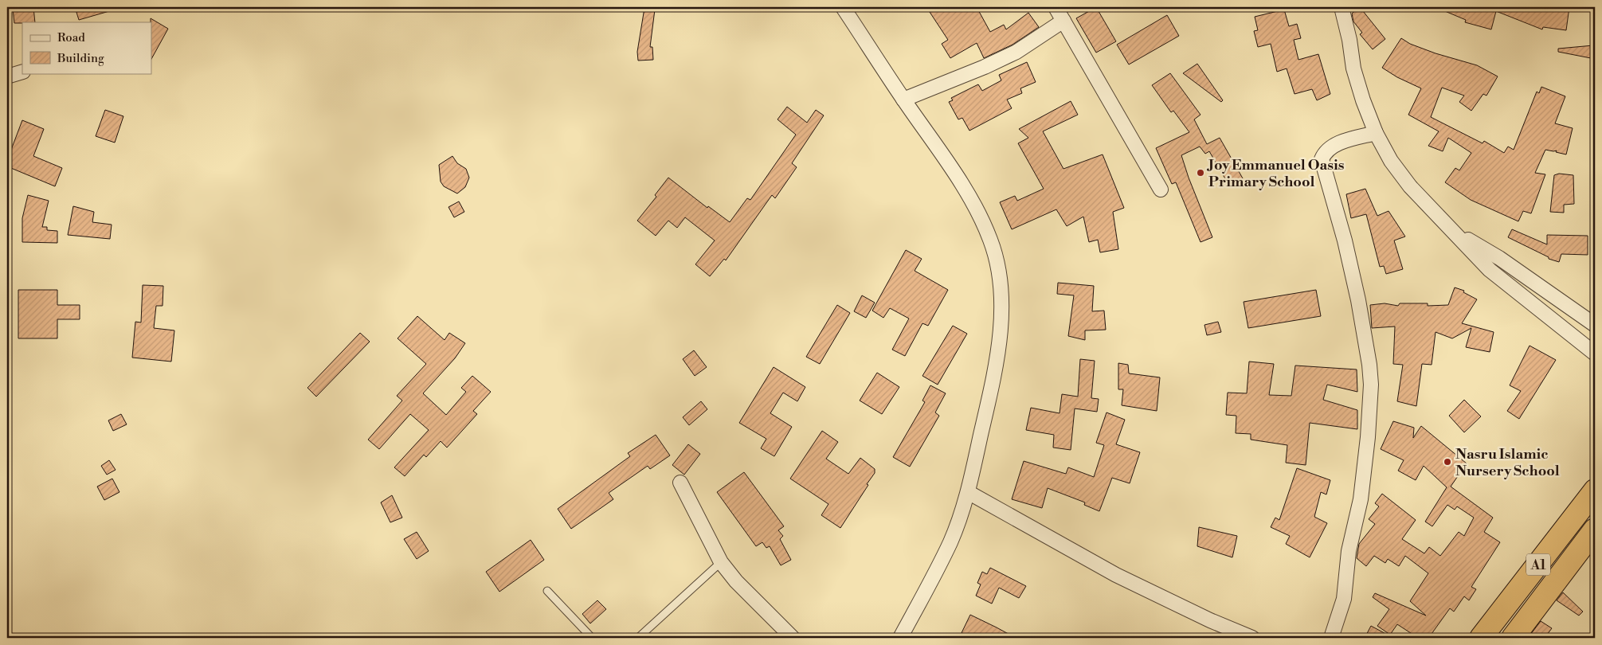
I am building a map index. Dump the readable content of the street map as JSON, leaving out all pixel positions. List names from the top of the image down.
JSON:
{
  "streets": {
    "highway": ["A1"]
  },
  "places": ["Joy Emmanuel Oasis Primary School", "Nasru Islamic Nursery School"],
  "legend": ["Road", "Building"]
}
